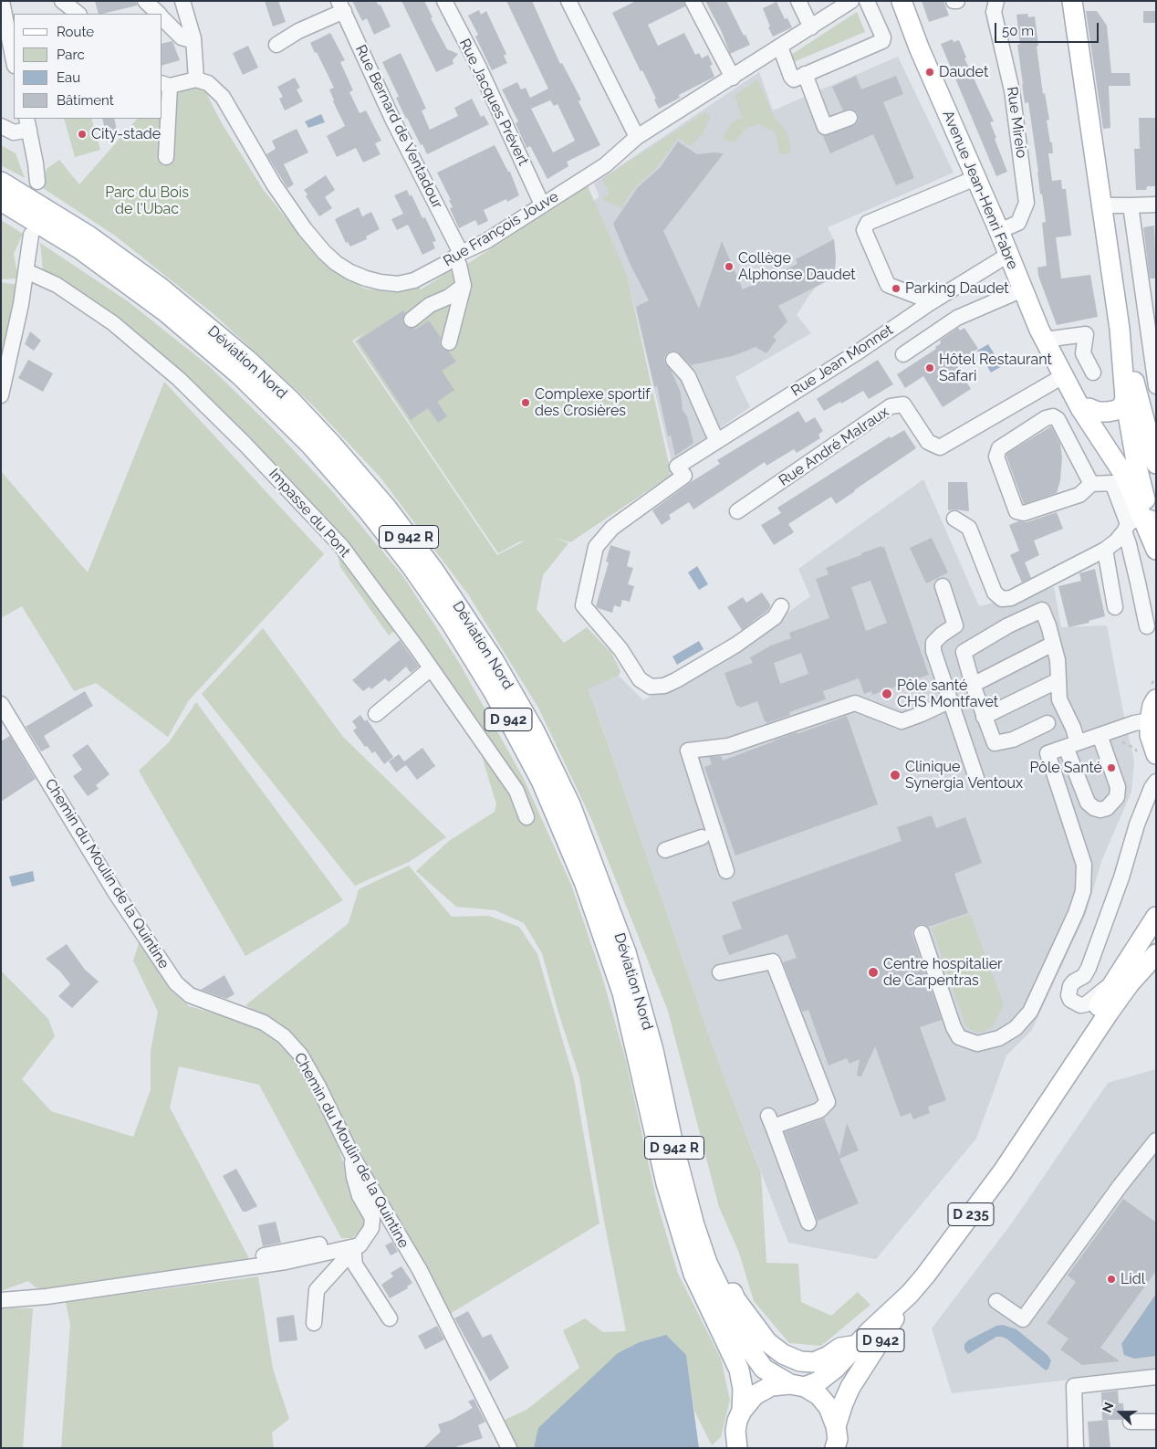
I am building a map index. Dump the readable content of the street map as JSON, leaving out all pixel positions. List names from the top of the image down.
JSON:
{
  "streets": {
    "main road": [
      "Avenue Jean-Henri Fabre",
      "Déviation Nord",
      "D 942 R",
      "D 942",
      "D 235"
    ],
    "street": [
      "Rue Jacques Prévert",
      "Rue Mireio",
      "Rue Bernard de Ventadour",
      "Rue François Jouve",
      "Rue Jean Monnet",
      "Rue André Malraux",
      "Impasse du Pont",
      "Chemin du Moulin de la Quintine"
    ]
  },
  "crossings": [
    ["Rue Jacques Prévert", "Rue François Jouve"],
    ["Rue Mireio", "Avenue Jean-Henri Fabre"],
    ["Rue Bernard de Ventadour", "Rue François Jouve"],
    ["Avenue Jean-Henri Fabre", "Rue Jean Monnet"],
    ["Avenue Jean-Henri Fabre", "Rue André Malraux"],
    ["Déviation Nord", "D 942"],
    ["D 942", "D 235"]
  ],
  "parks": ["Parc du Bois de l'Ubac"],
  "places": [
    "Daudet",
    "City-stade",
    "Collège Alphonse Daudet",
    "Parking Daudet",
    "Hôtel Restaurant Safari",
    "Complexe sportif des Crosières",
    "Pôle santé CHS Montfavet",
    "Pôle Santé",
    "Clinique Synergia Ventoux",
    "Centre hospitalier de Carpentras",
    "Lidl"
  ],
  "legend": [
    "Route",
    "Parc",
    "Eau",
    "Bâtiment"
  ],
  "scale_bar": "50 m",
  "north": "left"
}
